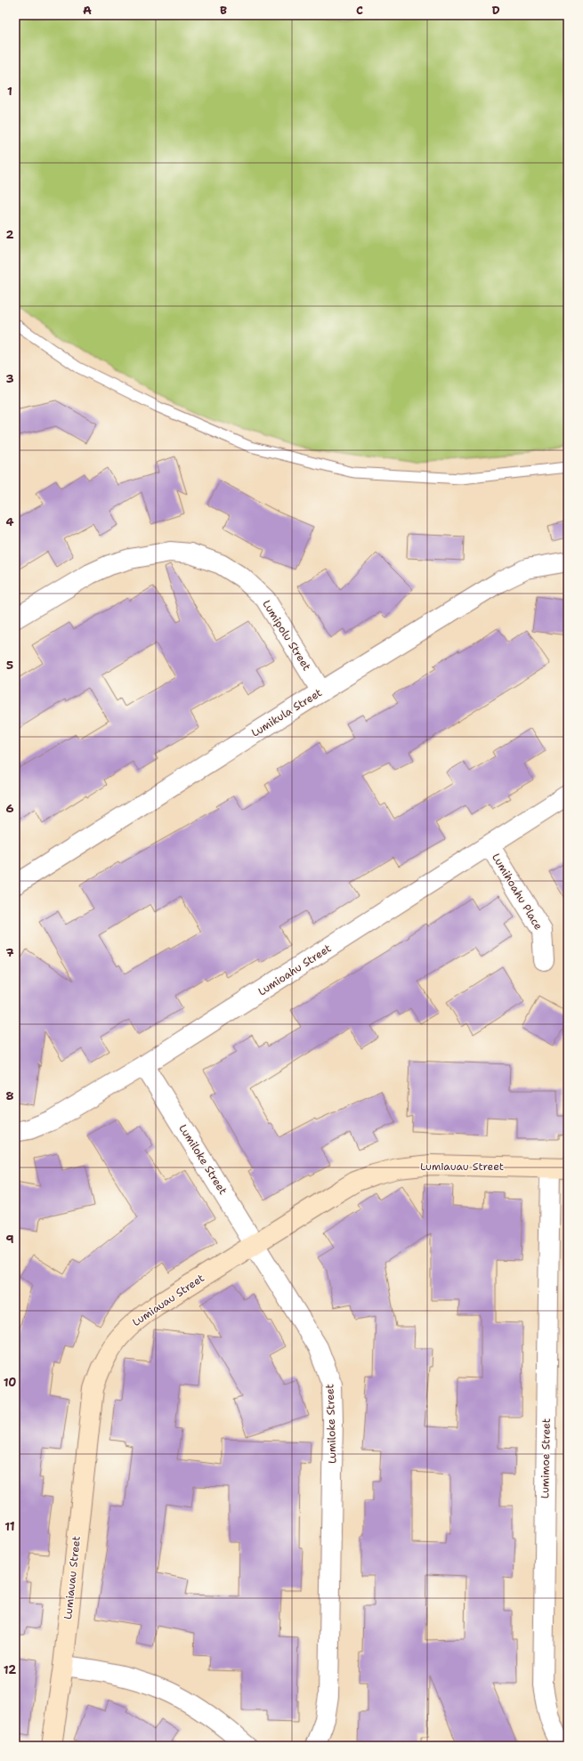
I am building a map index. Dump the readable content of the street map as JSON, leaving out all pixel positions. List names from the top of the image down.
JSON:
{
  "streets": {
    "street": [
      "Lumipolu Street",
      "Lumikula Street",
      "Lumihoahu Place",
      "Lumioahu Street",
      "Lumiloke Street",
      "Lumiauau Street",
      "Lumimoe Street"
    ]
  },
  "crossings": [
    ["Lumipolu Street", "Lumikula Street"],
    ["Lumihoahu Place", "Lumioahu Street"],
    ["Lumioahu Street", "Lumiloke Street"],
    ["Lumiloke Street", "Lumiauau Street"],
    ["Lumiauau Street", "Lumimoe Street"]
  ],
  "grid": {
    "columns": [
      "A",
      "B",
      "C",
      "D"
    ],
    "rows": [
      "1",
      "2",
      "3",
      "4",
      "5",
      "6",
      "7",
      "8",
      "9",
      "10",
      "11",
      "12"
    ]
  }
}
